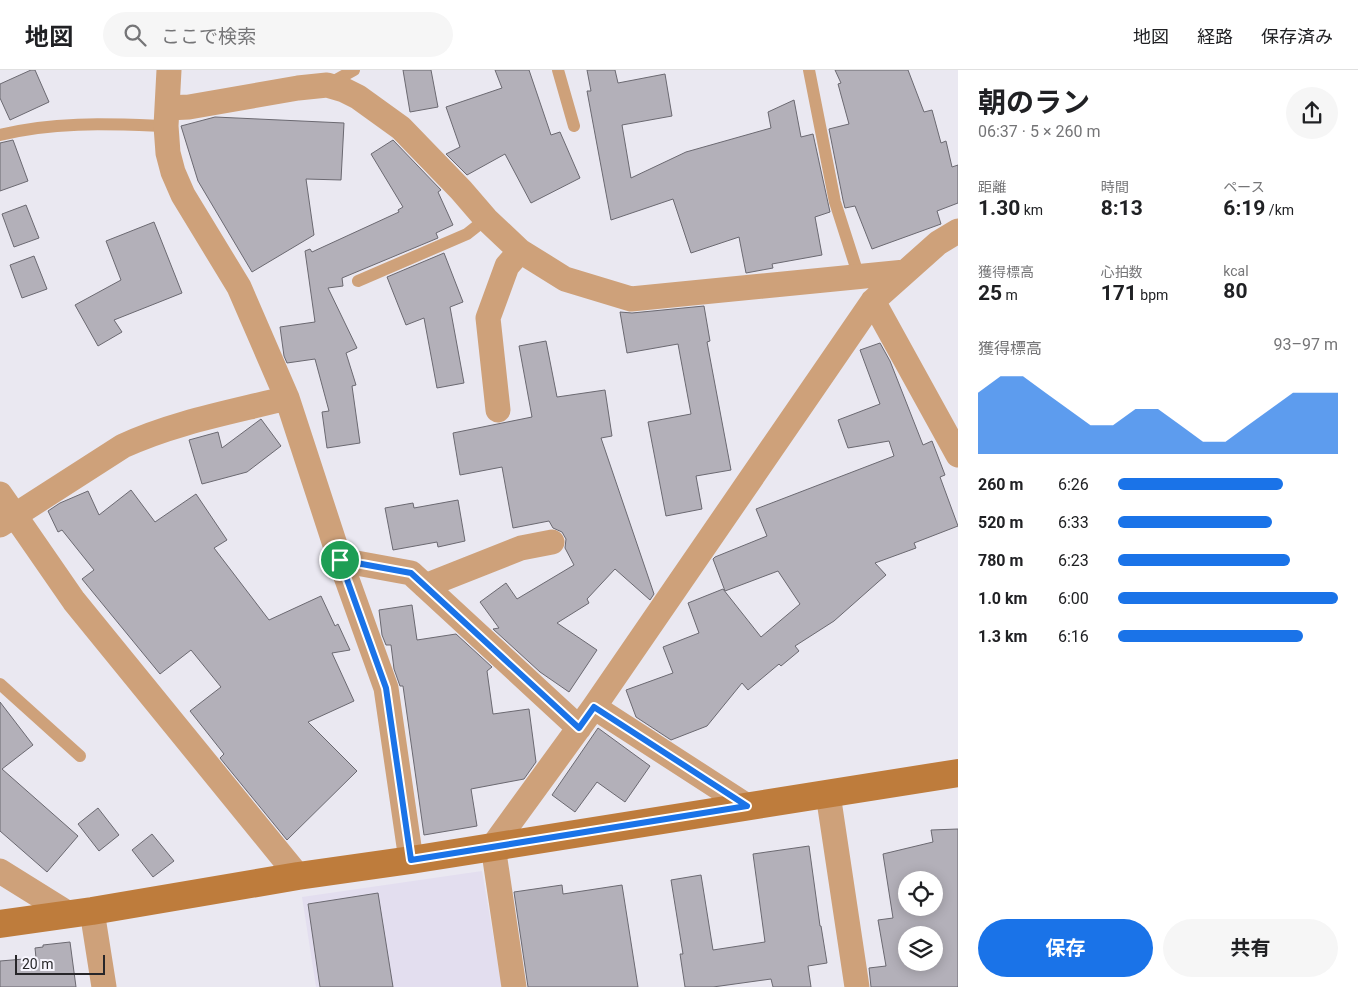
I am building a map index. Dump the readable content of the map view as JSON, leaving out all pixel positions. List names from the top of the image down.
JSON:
{
  "scale_bar": "20 m",
  "page": {
    "header": "地図",
    "search": "ここで検索",
    "nav": ["地図", "経路", "保存済み"],
    "heading": ["朝のラン", "06:37 · 5 × 260 m"],
    "stats": [
      ["距離", "1.30 km"],
      ["時間", "8:13"],
      ["ペース", "6:19 /km"],
      ["獲得標高", "25 m"],
      ["心拍数", "171 bpm"],
      ["kcal", "80"]
    ],
    "chart": ["獲得標高", "93–97 m"],
    "list": [
      {
        "name": "260 m",
        "note": "6:26"
      },
      {
        "name": "520 m",
        "note": "6:33"
      },
      {
        "name": "780 m",
        "note": "6:23"
      },
      {
        "name": "1.0 km",
        "note": "6:00"
      },
      {
        "name": "1.3 km",
        "note": "6:16"
      }
    ],
    "buttons": ["保存", "共有"],
    "scale": "20 m"
  }
}
